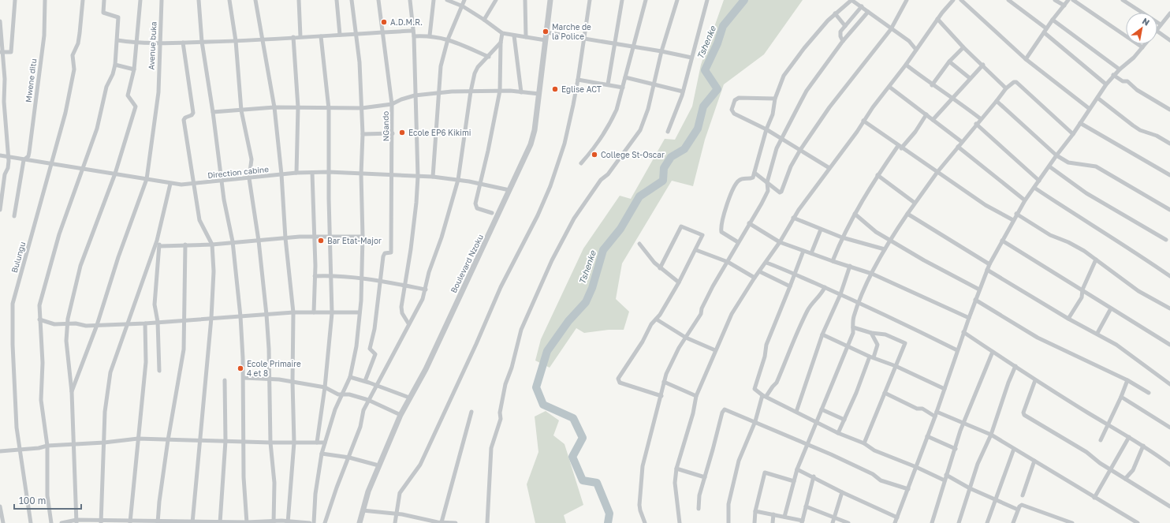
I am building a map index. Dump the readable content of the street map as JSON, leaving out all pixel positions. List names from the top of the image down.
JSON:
{
  "streets": {
    "street": [
      "Avenue buka",
      "Mwene ditu",
      "NGando",
      "Direction cabine",
      "Bulungu",
      "Boulevard Nzoku"
    ]
  },
  "crossings": [
    ["Avenue buka", "Direction cabine"],
    ["Mwene ditu", "Direction cabine"],
    ["NGando", "Direction cabine"],
    ["Direction cabine", "Bulungu"],
    ["Direction cabine", "Boulevard Nzoku"]
  ],
  "water": ["Tshenke"],
  "places": [
    "A.D.M.R.",
    "Marche de la Police",
    "Eglise ACT",
    "Ecole EP6 Kikimi",
    "College St-Oscar",
    "Bar Etat-Major",
    "Ecole Primaire 4 et 8"
  ],
  "scale_bar": "100 m",
  "north": "top right"
}
